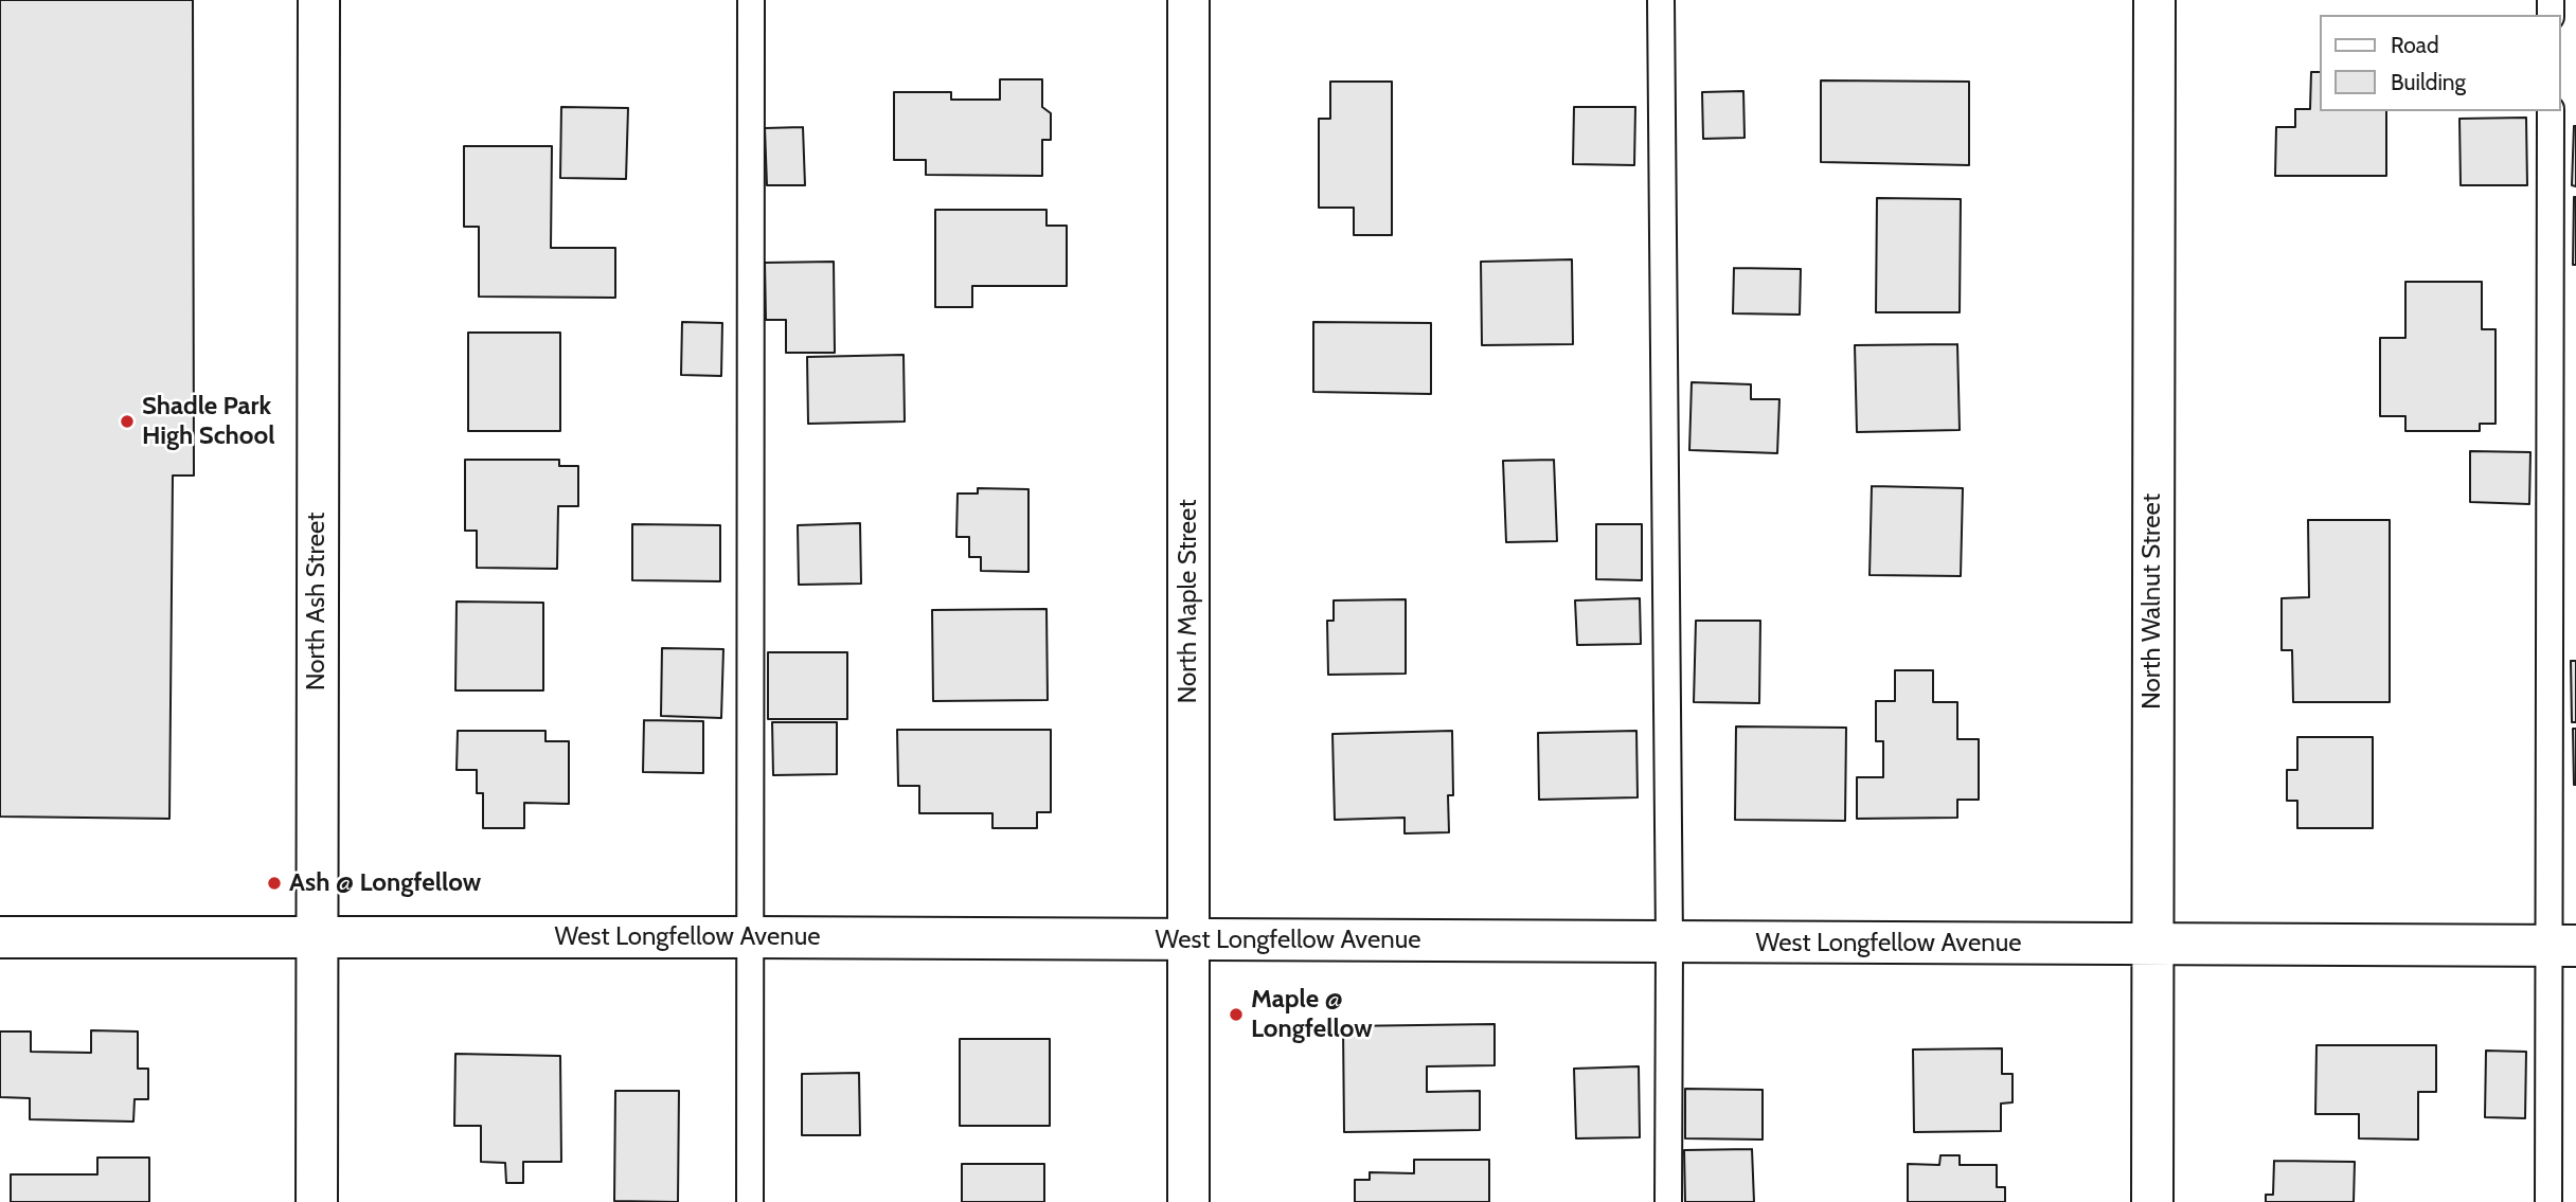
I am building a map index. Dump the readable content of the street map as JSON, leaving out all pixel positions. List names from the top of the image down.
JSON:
{
  "streets": {
    "street": [
      "North Ash Street",
      "North Maple Street",
      "North Walnut Street",
      "West Longfellow Avenue"
    ]
  },
  "crossings": [
    ["North Ash Street", "West Longfellow Avenue"],
    ["North Maple Street", "West Longfellow Avenue"],
    ["North Walnut Street", "West Longfellow Avenue"]
  ],
  "places": ["Shadle Park High School", "Ash @ Longfellow", "Maple @ Longfellow"],
  "legend": ["Road", "Building"]
}
